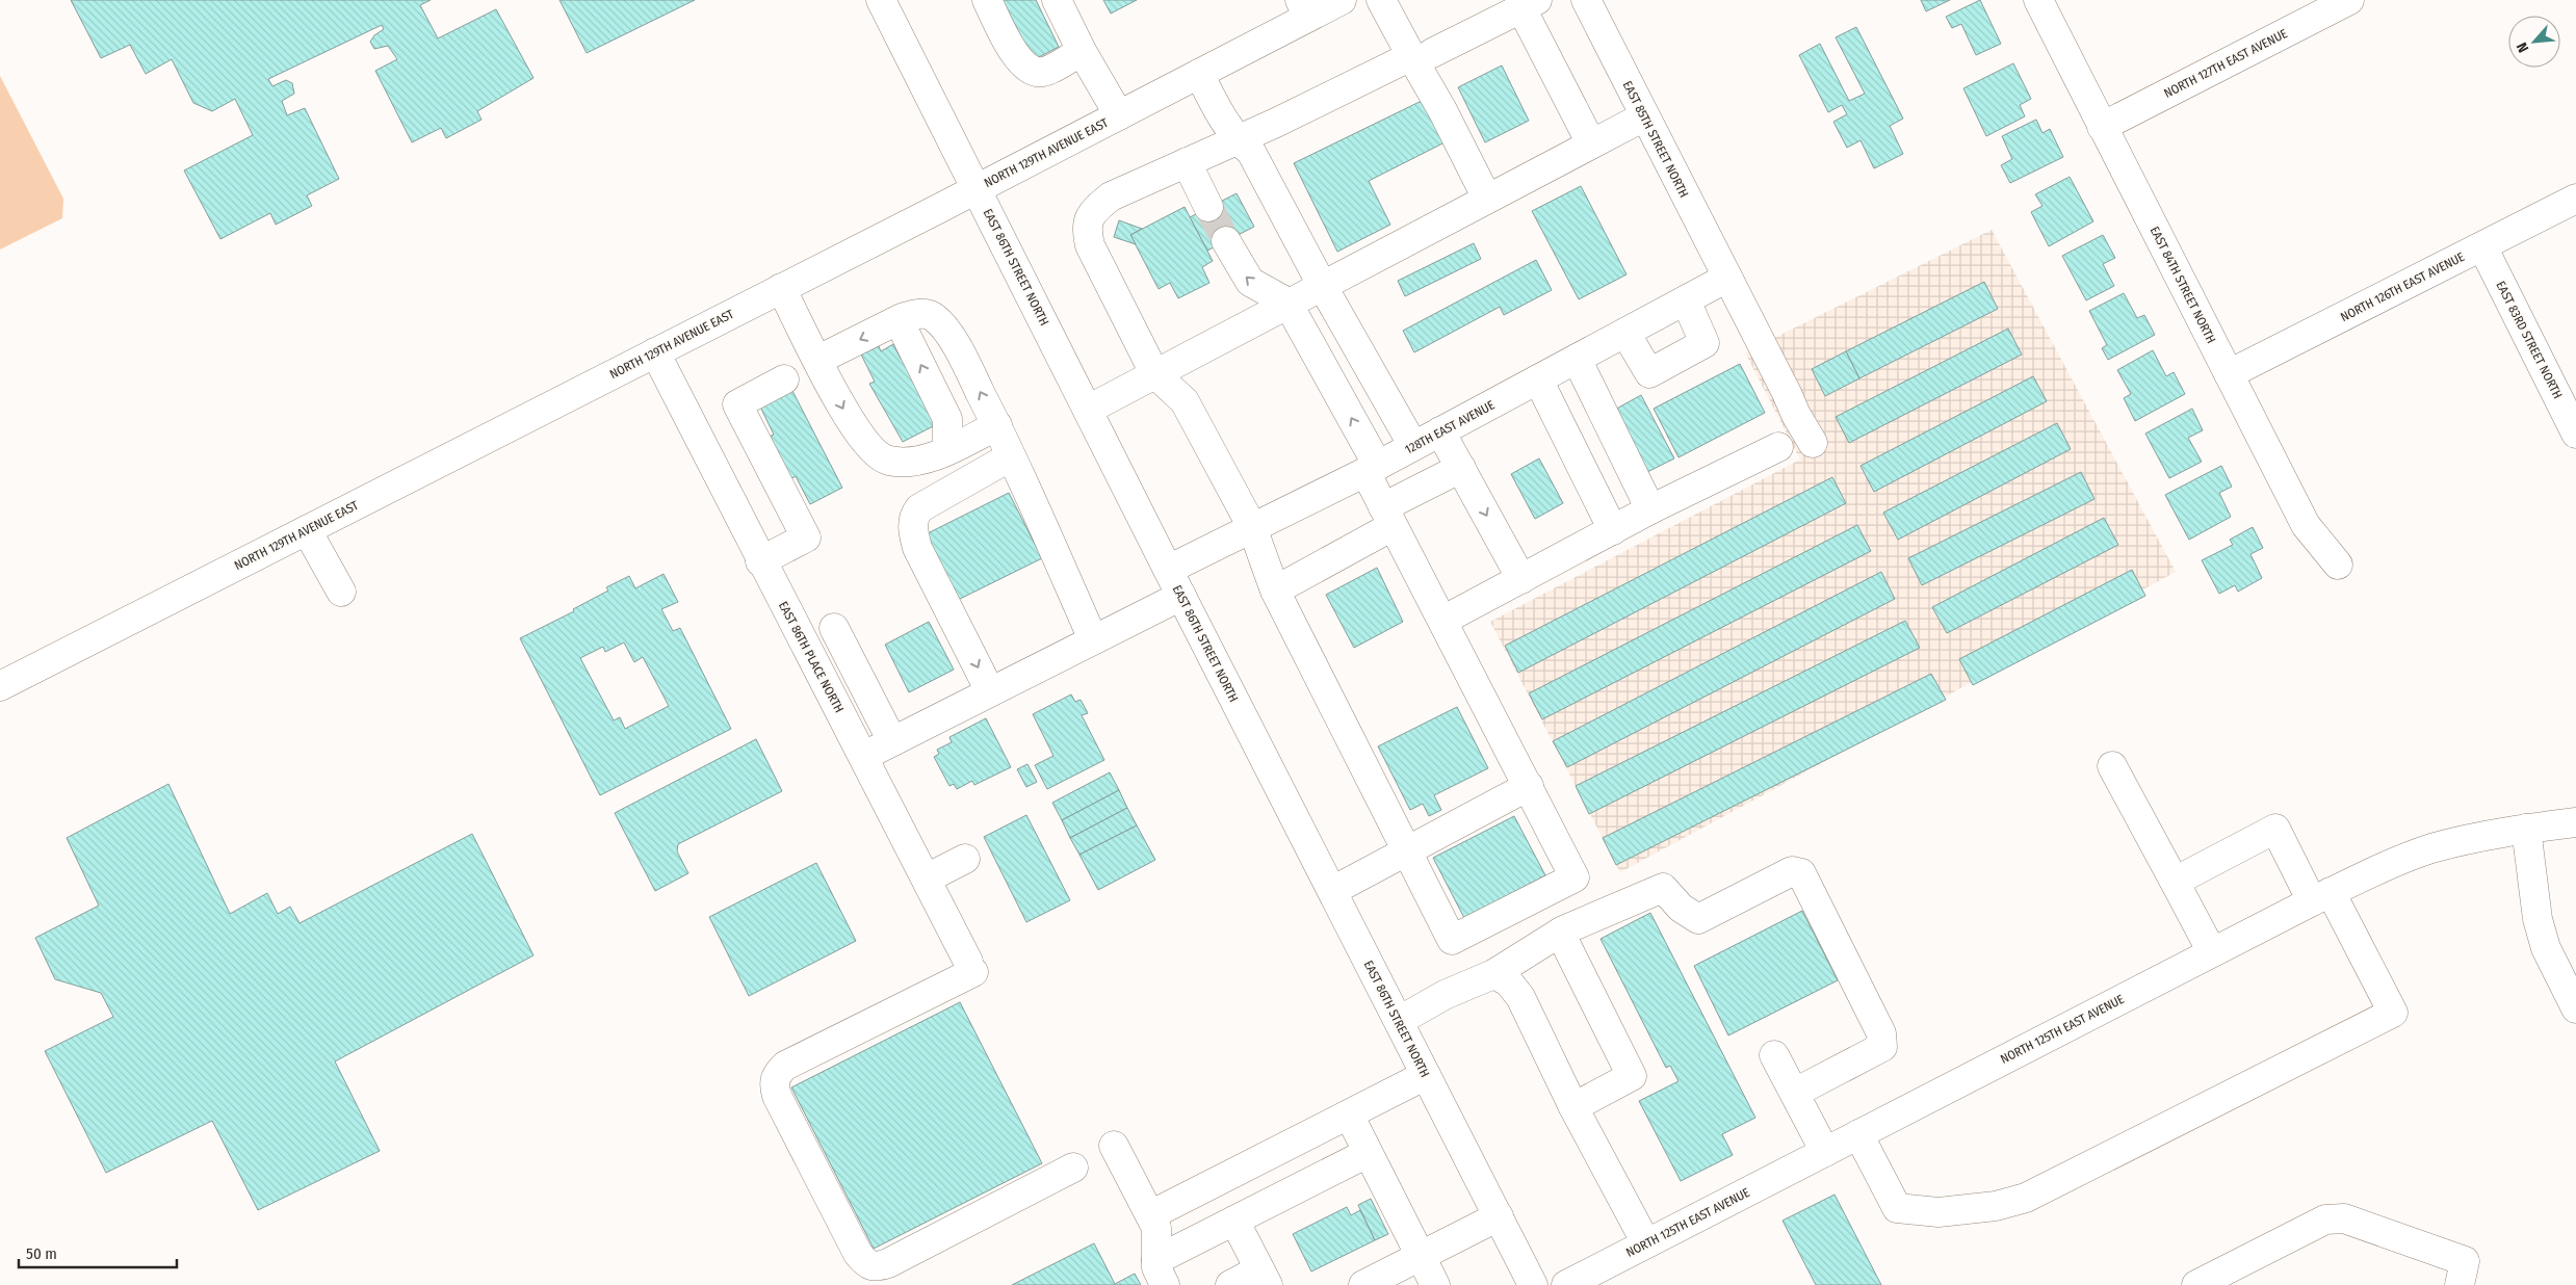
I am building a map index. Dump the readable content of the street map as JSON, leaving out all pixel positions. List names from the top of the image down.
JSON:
{
  "streets": {
    "street": [
      "NORTH 127TH EAST AVENUE",
      "EAST 85TH STREET NORTH",
      "NORTH 129TH AVENUE EAST",
      "EAST 86TH STREET NORTH",
      "EAST 84TH STREET NORTH",
      "NORTH 126TH EAST AVENUE",
      "EAST 83RD STREET NORTH",
      "128TH EAST AVENUE",
      "EAST 86TH PLACE NORTH",
      "NORTH 125TH EAST AVENUE"
    ]
  },
  "crossings": [
    ["NORTH 127TH EAST AVENUE", "EAST 84TH STREET NORTH"],
    ["EAST 85TH STREET NORTH", "128TH EAST AVENUE"],
    ["NORTH 129TH AVENUE EAST", "EAST 86TH STREET NORTH"],
    ["NORTH 129TH AVENUE EAST", "EAST 86TH PLACE NORTH"],
    ["EAST 86TH STREET NORTH", "128TH EAST AVENUE"],
    ["EAST 84TH STREET NORTH", "NORTH 126TH EAST AVENUE"],
    ["NORTH 126TH EAST AVENUE", "EAST 83RD STREET NORTH"]
  ],
  "scale_bar": "50 m",
  "north": "bottom left"
}
